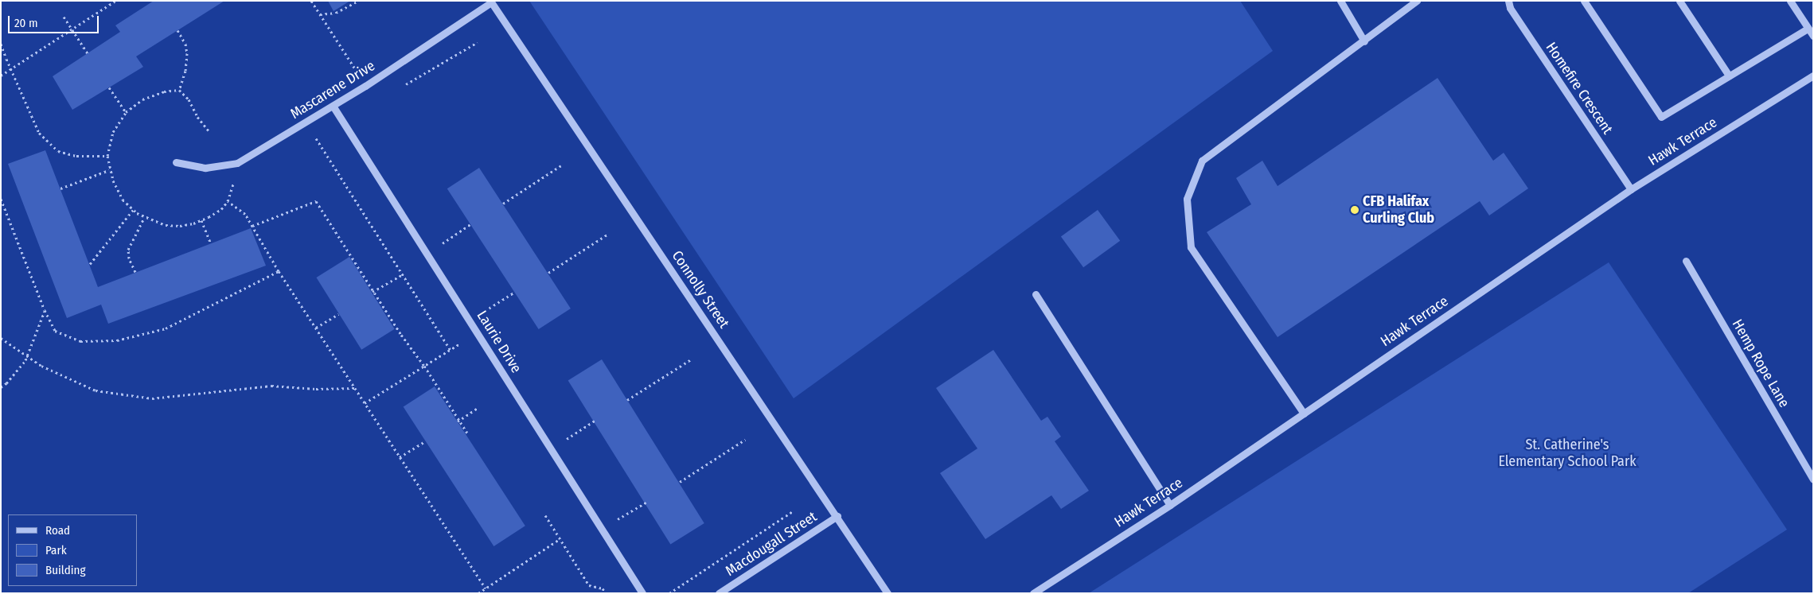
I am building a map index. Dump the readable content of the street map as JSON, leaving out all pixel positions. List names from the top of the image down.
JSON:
{
  "streets": {
    "street": [
      "Homefire Crescent",
      "Mascarene Drive",
      "Hawk Terrace",
      "Connolly Street",
      "Laurie Drive",
      "Hemp Rope Lane",
      "Macdougall Street"
    ]
  },
  "crossings": [
    ["Homefire Crescent", "Hawk Terrace"],
    ["Mascarene Drive", "Connolly Street"],
    ["Mascarene Drive", "Laurie Drive"],
    ["Connolly Street", "Macdougall Street"]
  ],
  "parks": ["St. Catherine's Elementary School Park"],
  "places": ["CFB Halifax Curling Club"],
  "legend": ["Road", "Park", "Building"],
  "scale_bar": "20 m"
}
